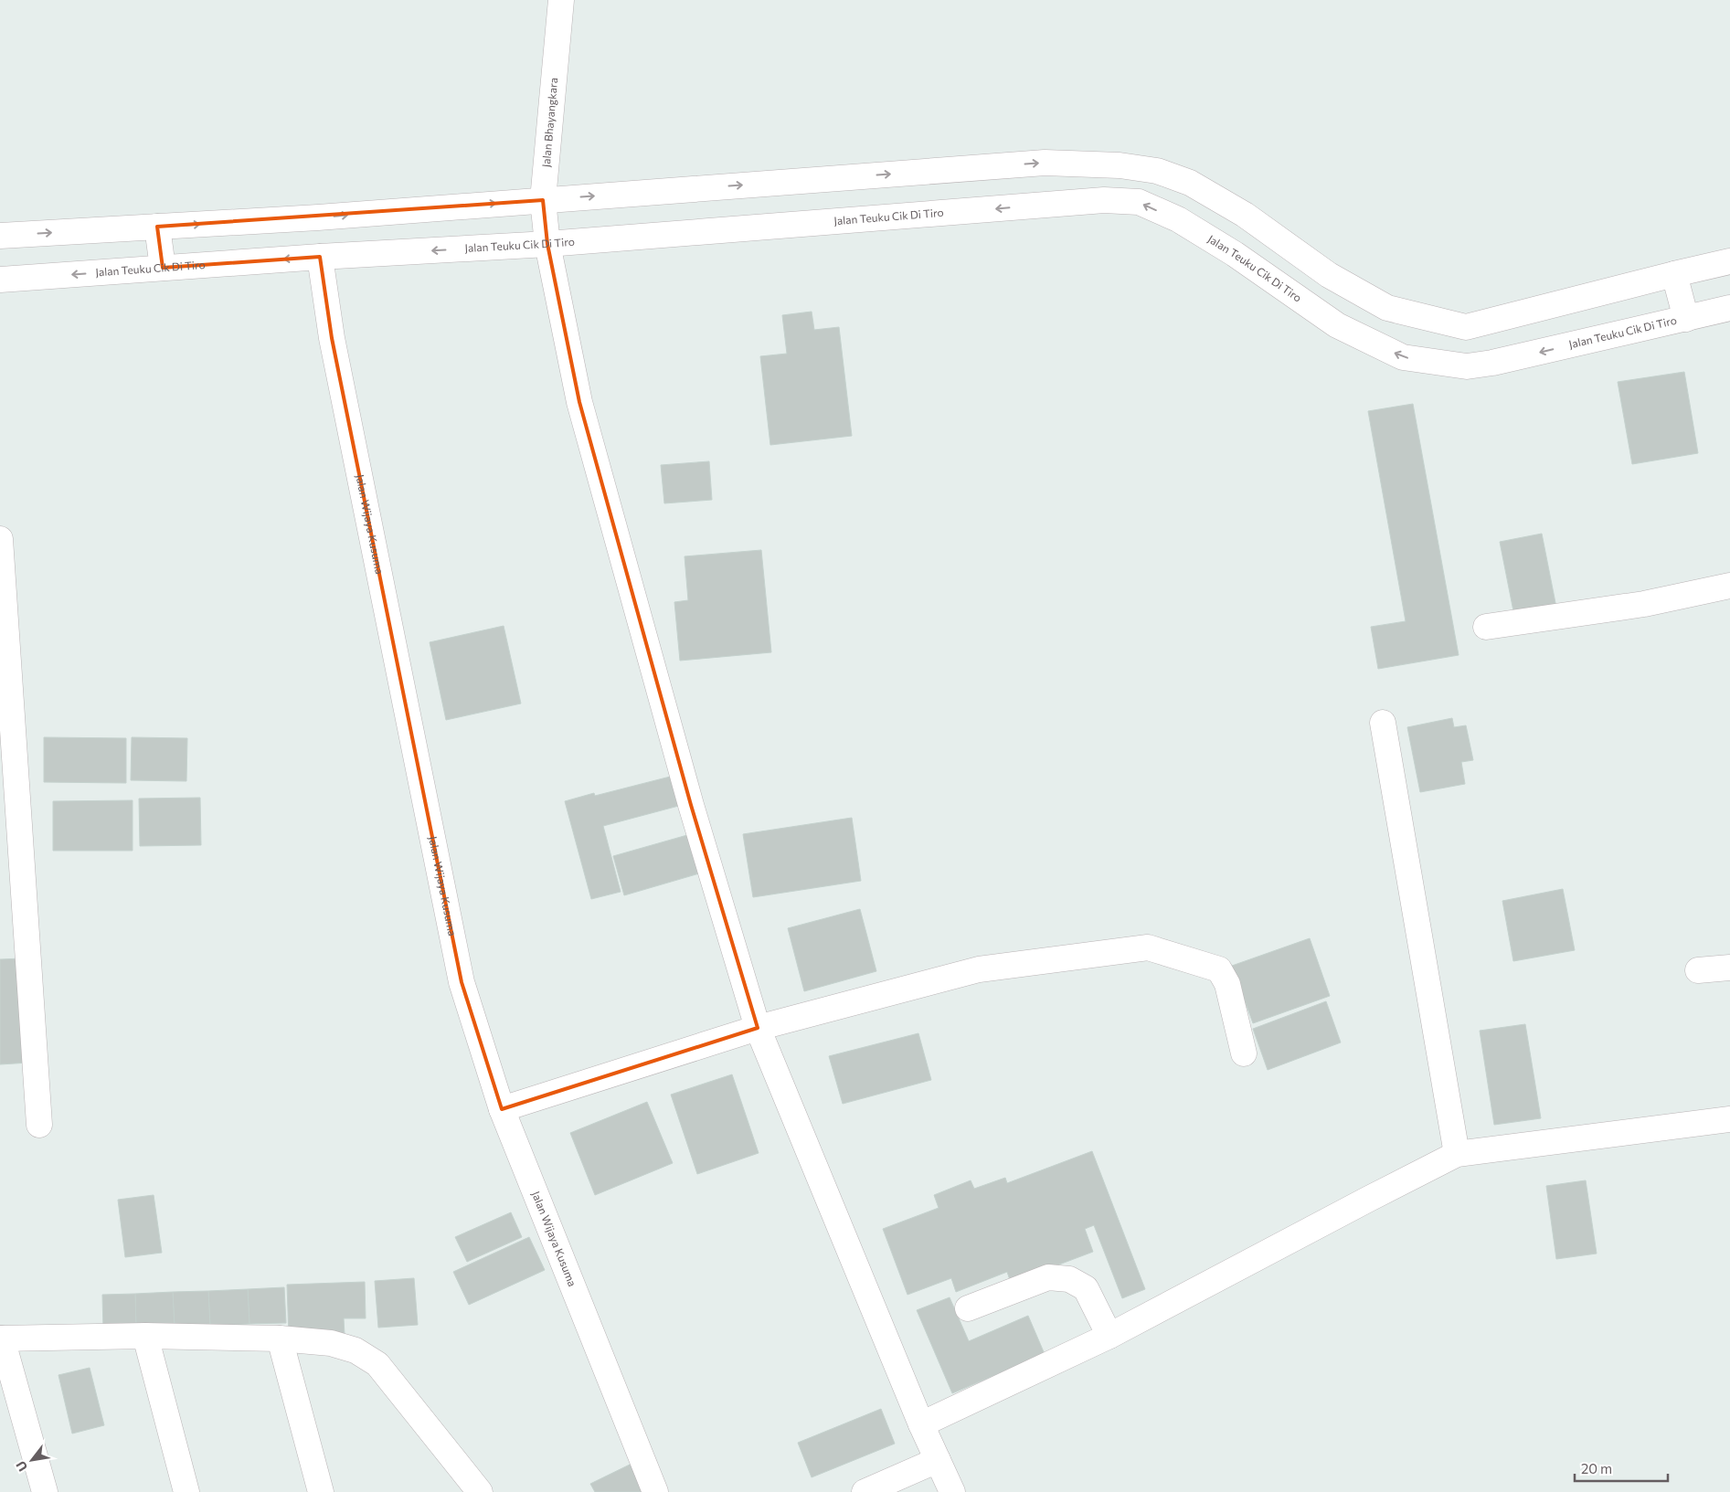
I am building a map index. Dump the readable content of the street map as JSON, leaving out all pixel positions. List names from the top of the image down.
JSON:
{
  "streets": {
    "street": ["Jalan Bhayangkara", "Jalan Teuku Cik Di Tiro", "Jalan Wijaya Kusuma"]
  },
  "crossings": [
    ["Jalan Bhayangkara", "Jalan Teuku Cik Di Tiro"],
    ["Jalan Teuku Cik Di Tiro", "Jalan Wijaya Kusuma"]
  ],
  "scale_bar": "20 m",
  "north": "bottom left"
}
